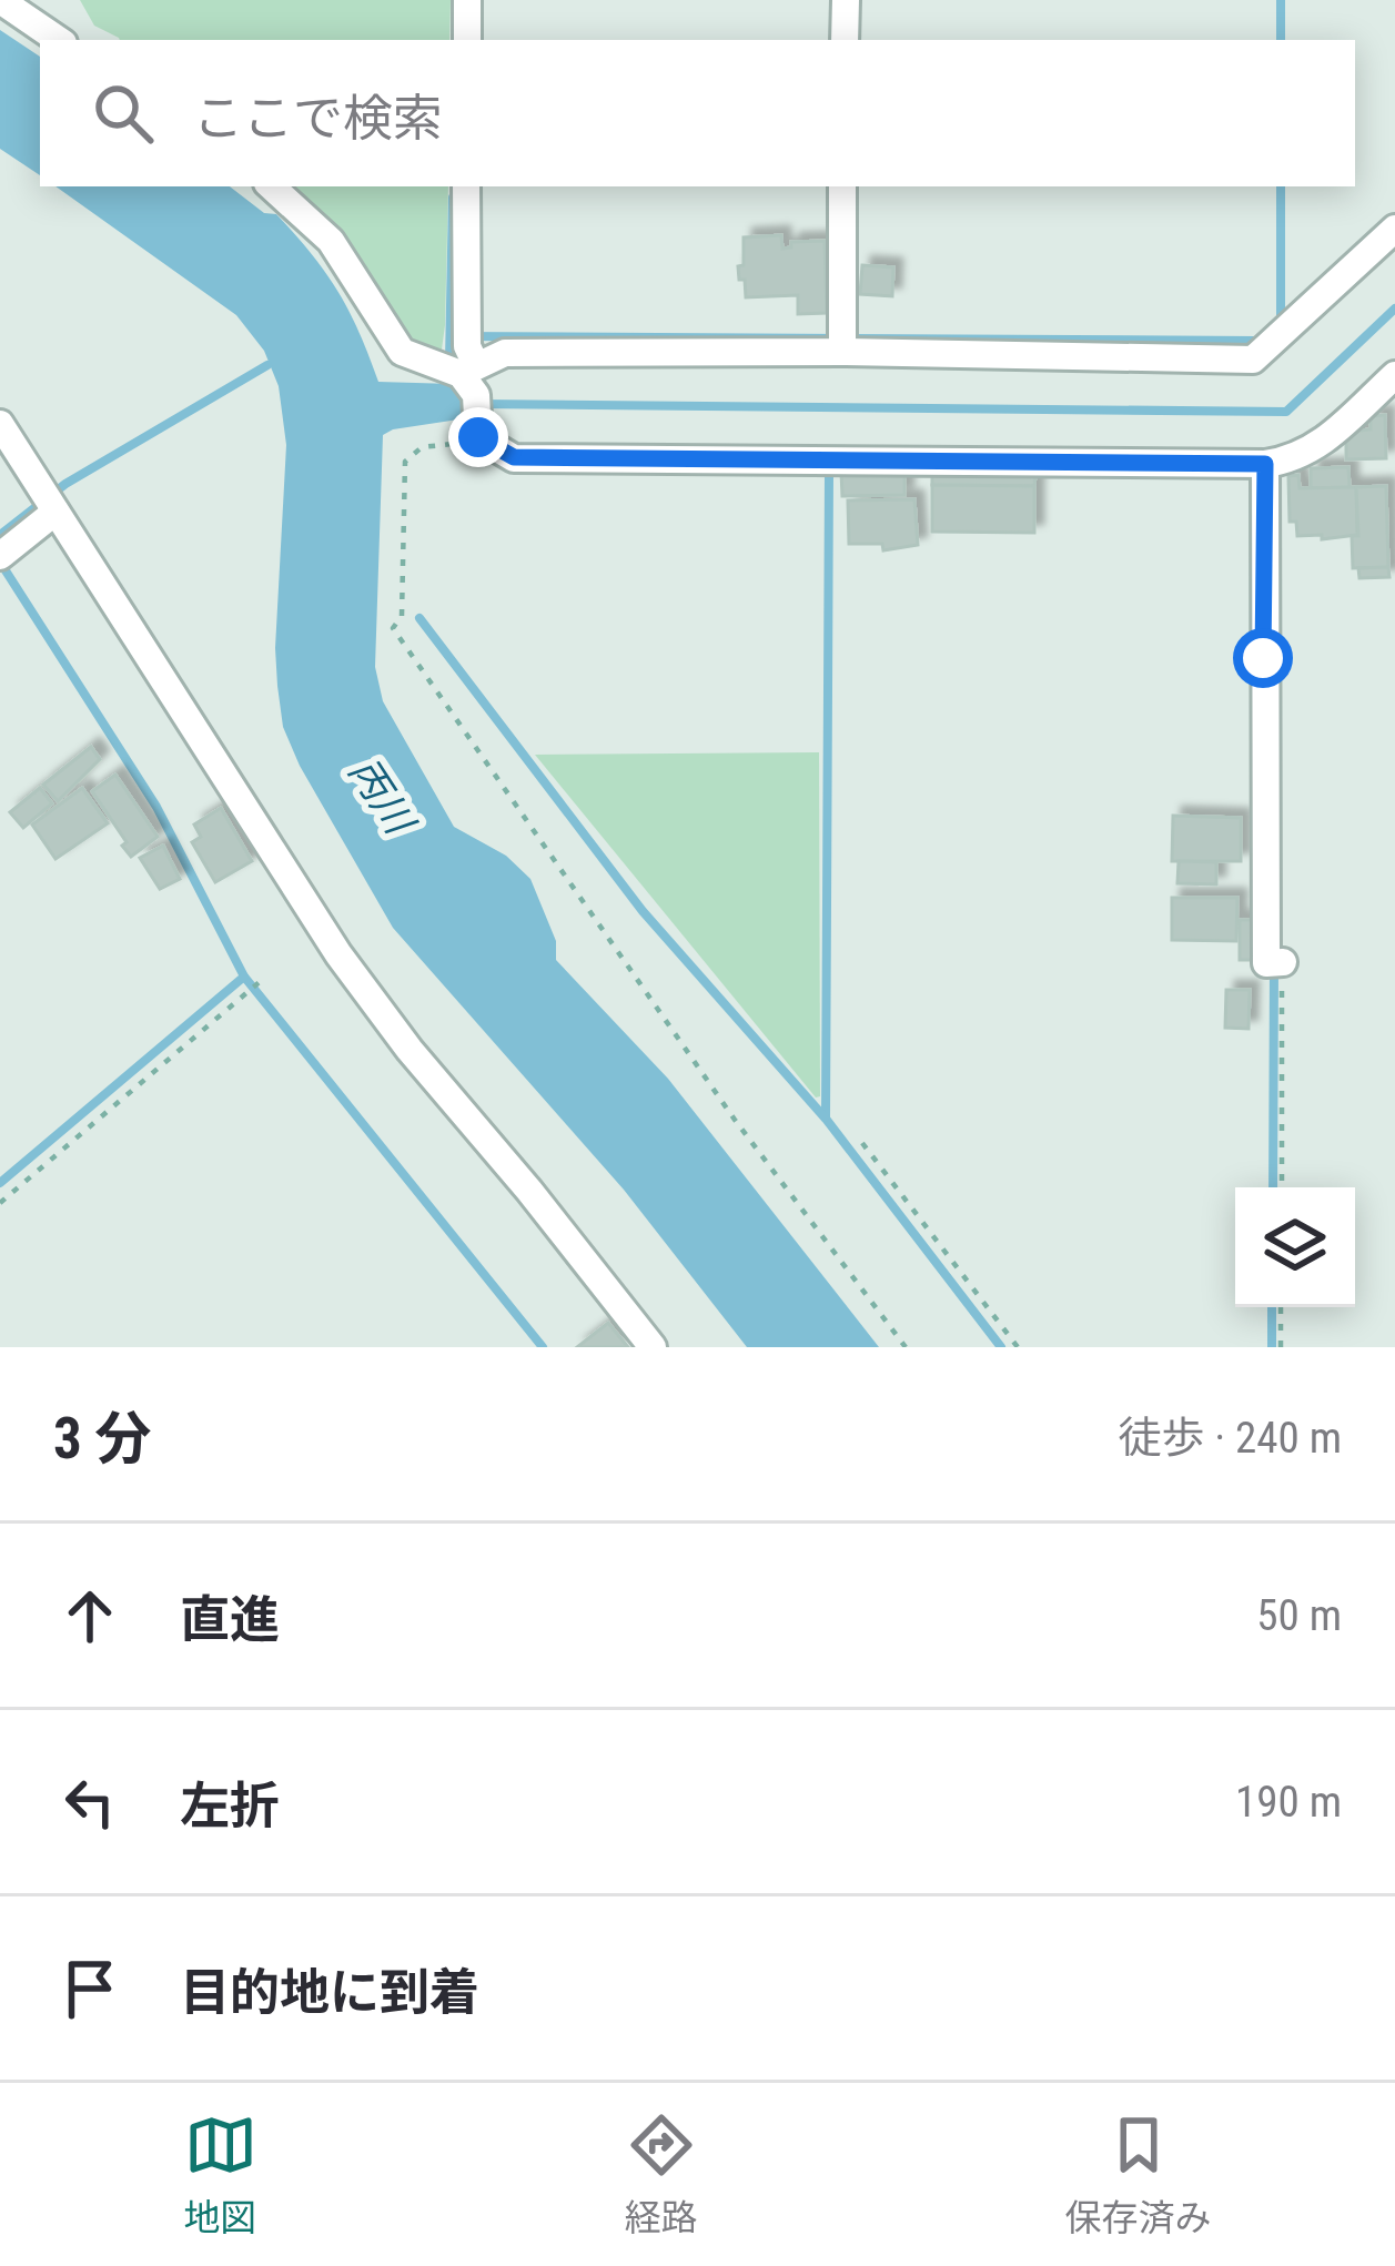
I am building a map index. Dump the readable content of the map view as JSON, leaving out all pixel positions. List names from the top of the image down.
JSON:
{
  "water": ["丙川"],
  "page": {
    "search": "ここで検索",
    "heading": ["3 分", "徒歩 · 240 m"],
    "list": [
      ["直進", "50 m"],
      ["左折", "190 m"],
      "目的地に到着"
    ],
    "nav": ["地図", "経路", "保存済み"]
  }
}
